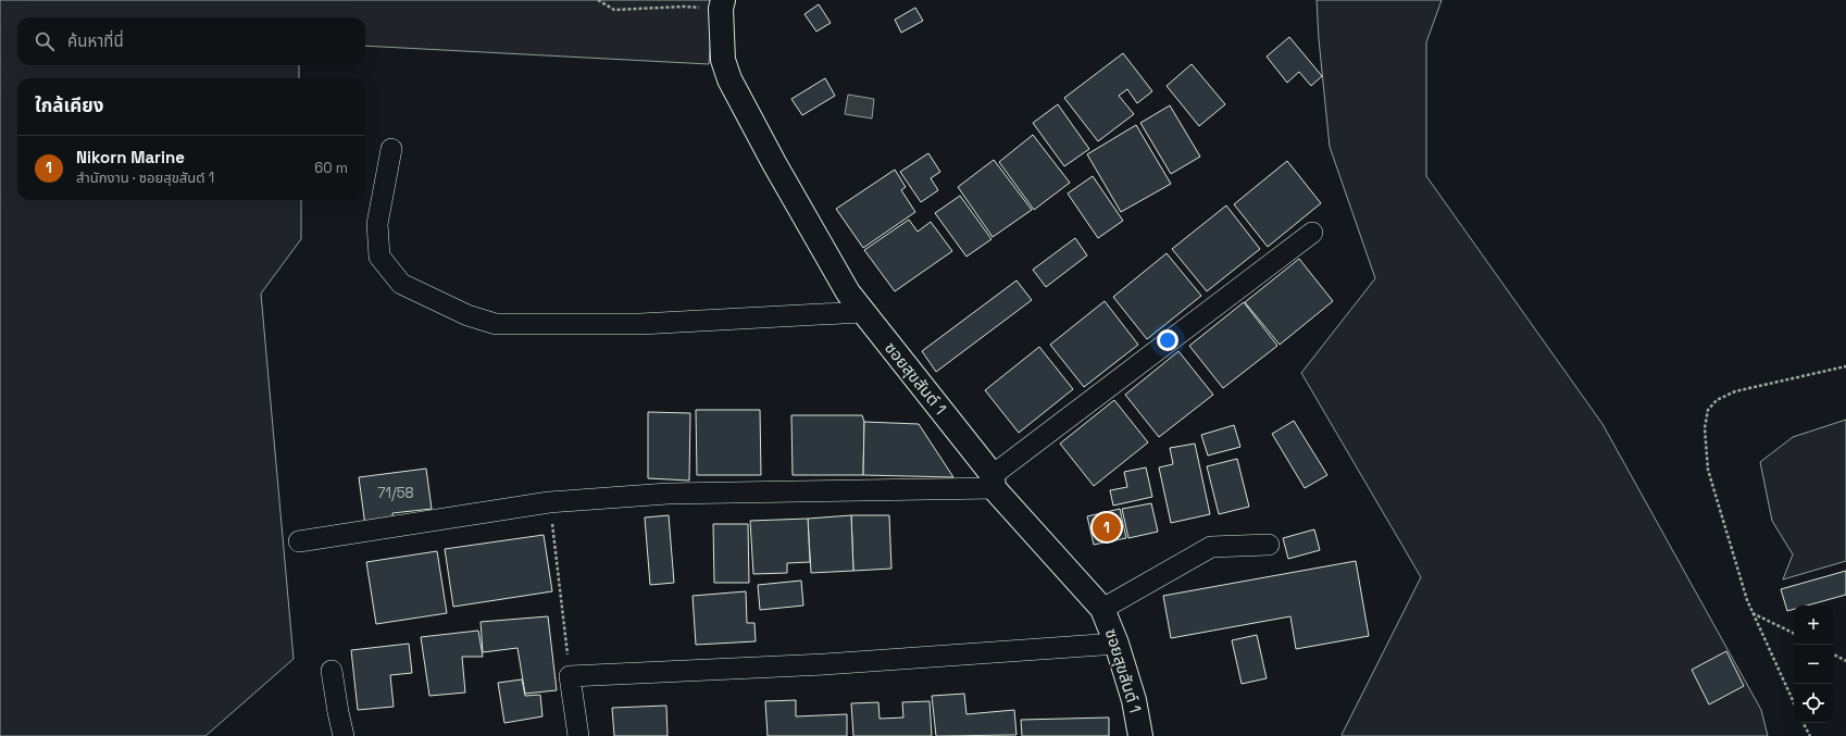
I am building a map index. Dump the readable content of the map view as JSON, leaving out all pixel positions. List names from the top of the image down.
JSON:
{
  "streets": {
    "street": ["ซอยสุขสันต์ 1"]
  },
  "house_numbers": ["71/58"],
  "page": {
    "search": "ค้นหาที่นี่",
    "heading": "ใกล้เคียง",
    "list": [
      {
        "mark": "1",
        "name": "Nikorn Marine",
        "note": "สำนักงาน · ซอยสุขสันต์ 1",
        "value": "60 m"
      }
    ],
    "pins": "1",
    "map_buttons": ["+", "−"]
  }
}
